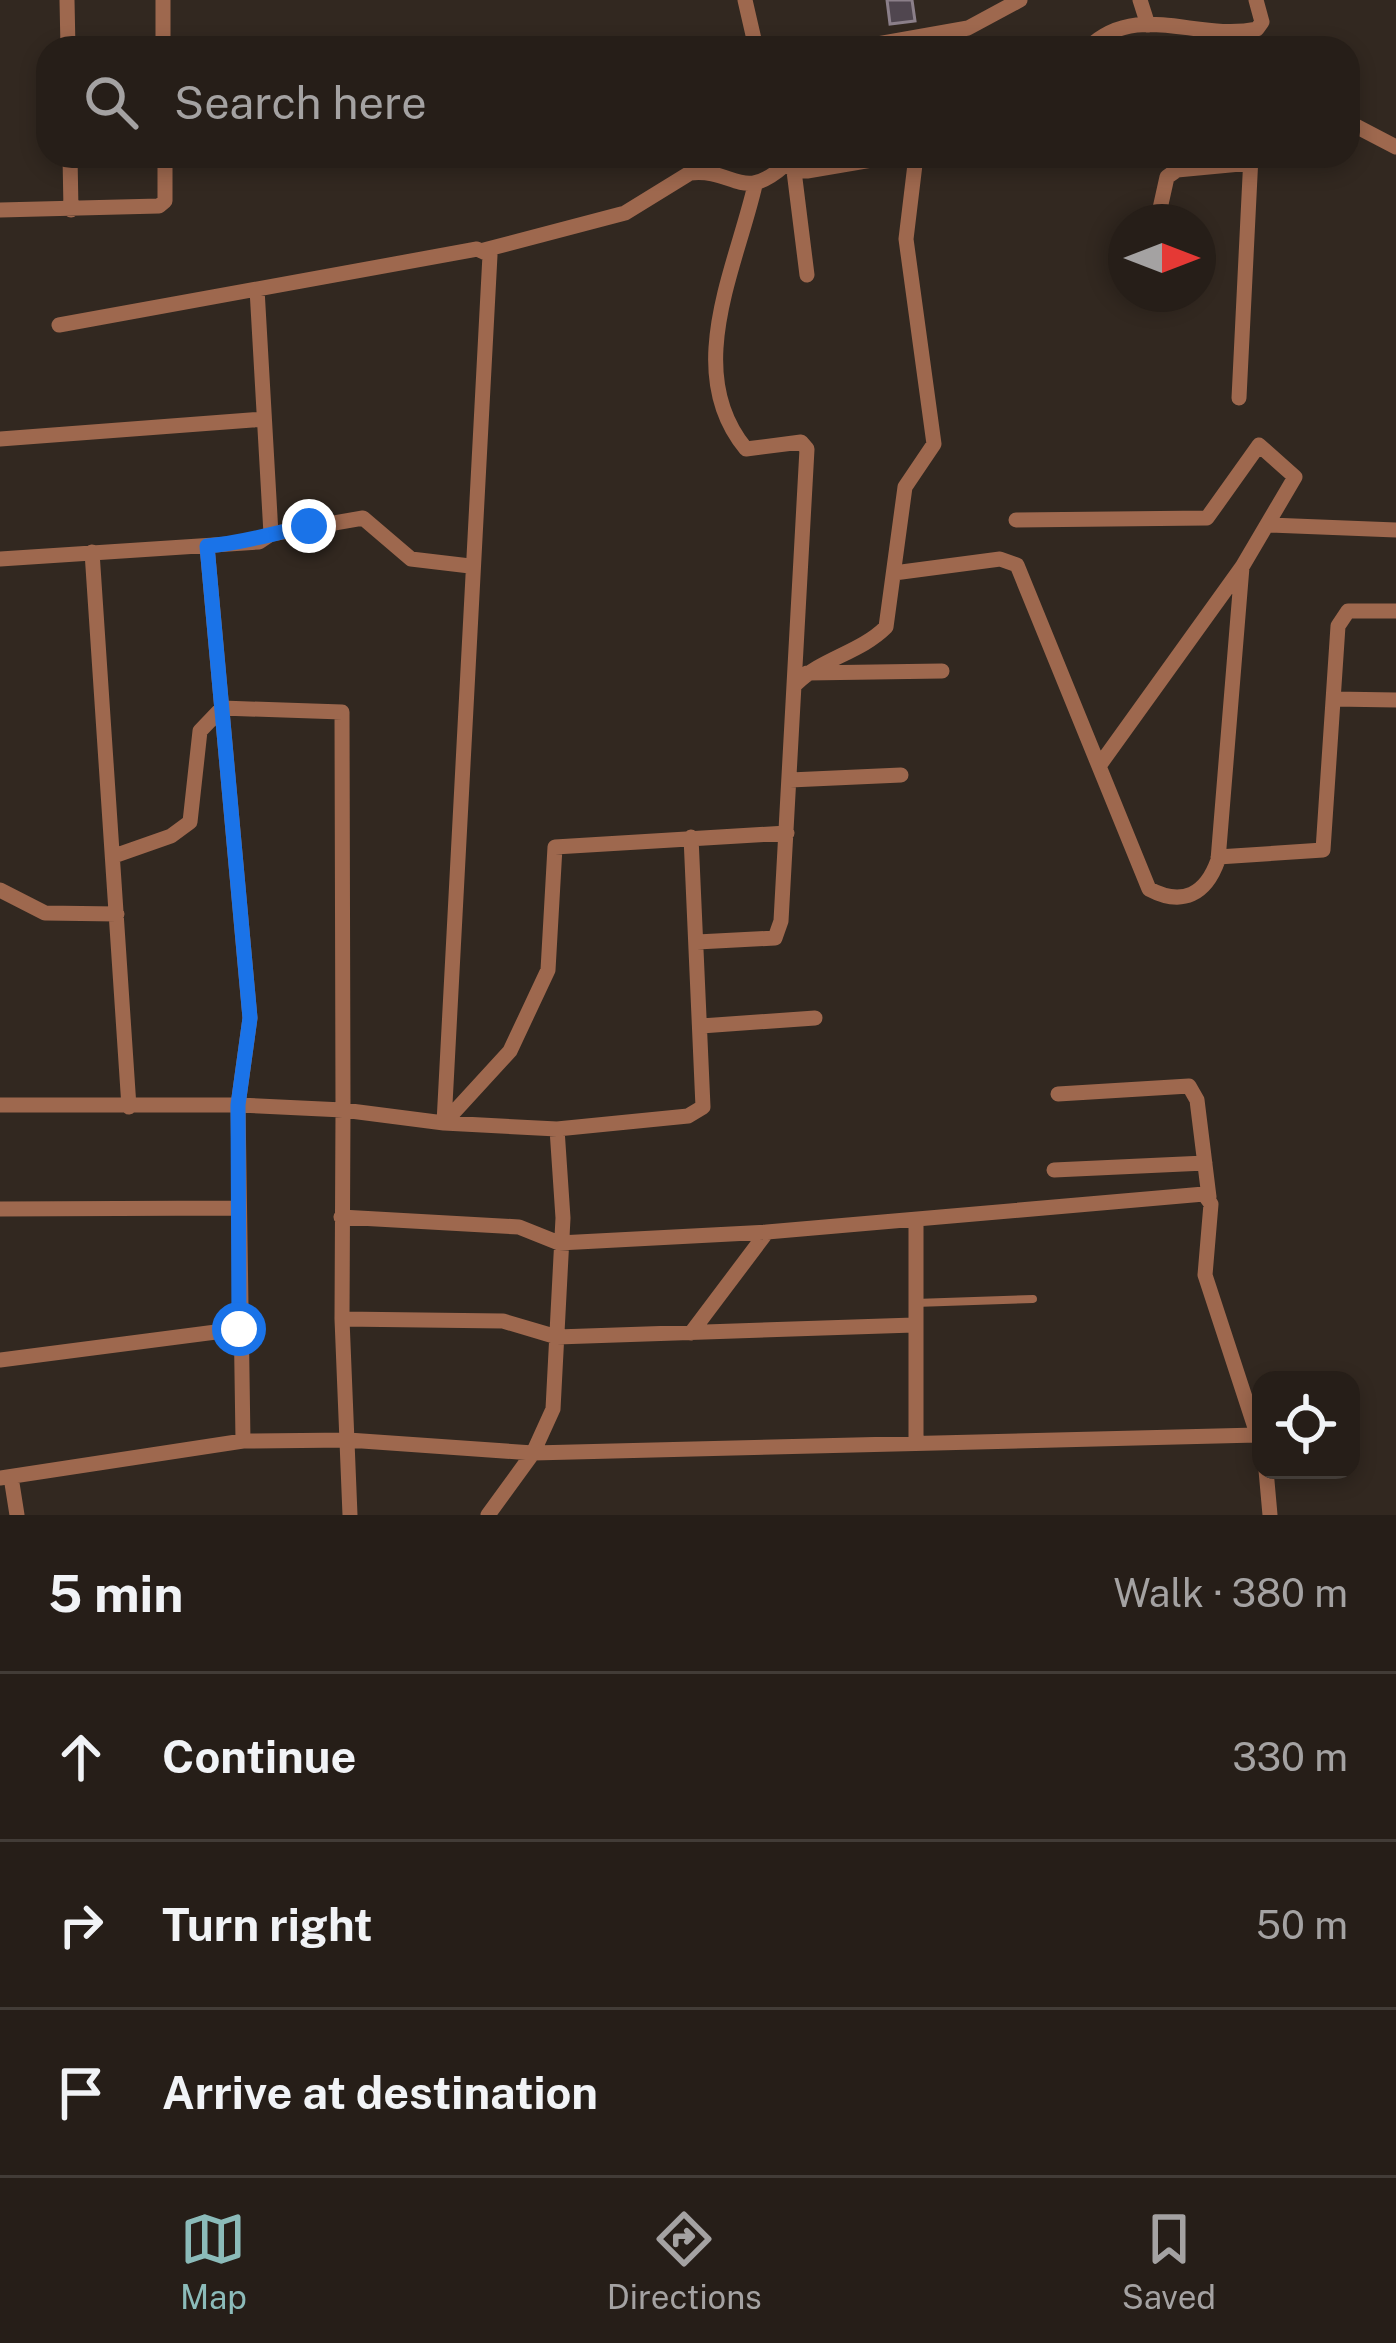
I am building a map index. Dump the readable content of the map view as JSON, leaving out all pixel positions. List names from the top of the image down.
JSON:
{
  "north": "right",
  "page": {
    "search": "Search here",
    "heading": ["5 min", "Walk · 380 m"],
    "list": [
      ["Continue", "330 m"],
      ["Turn right", "50 m"],
      "Arrive at destination"
    ],
    "nav": ["Map", "Directions", "Saved"]
  }
}
